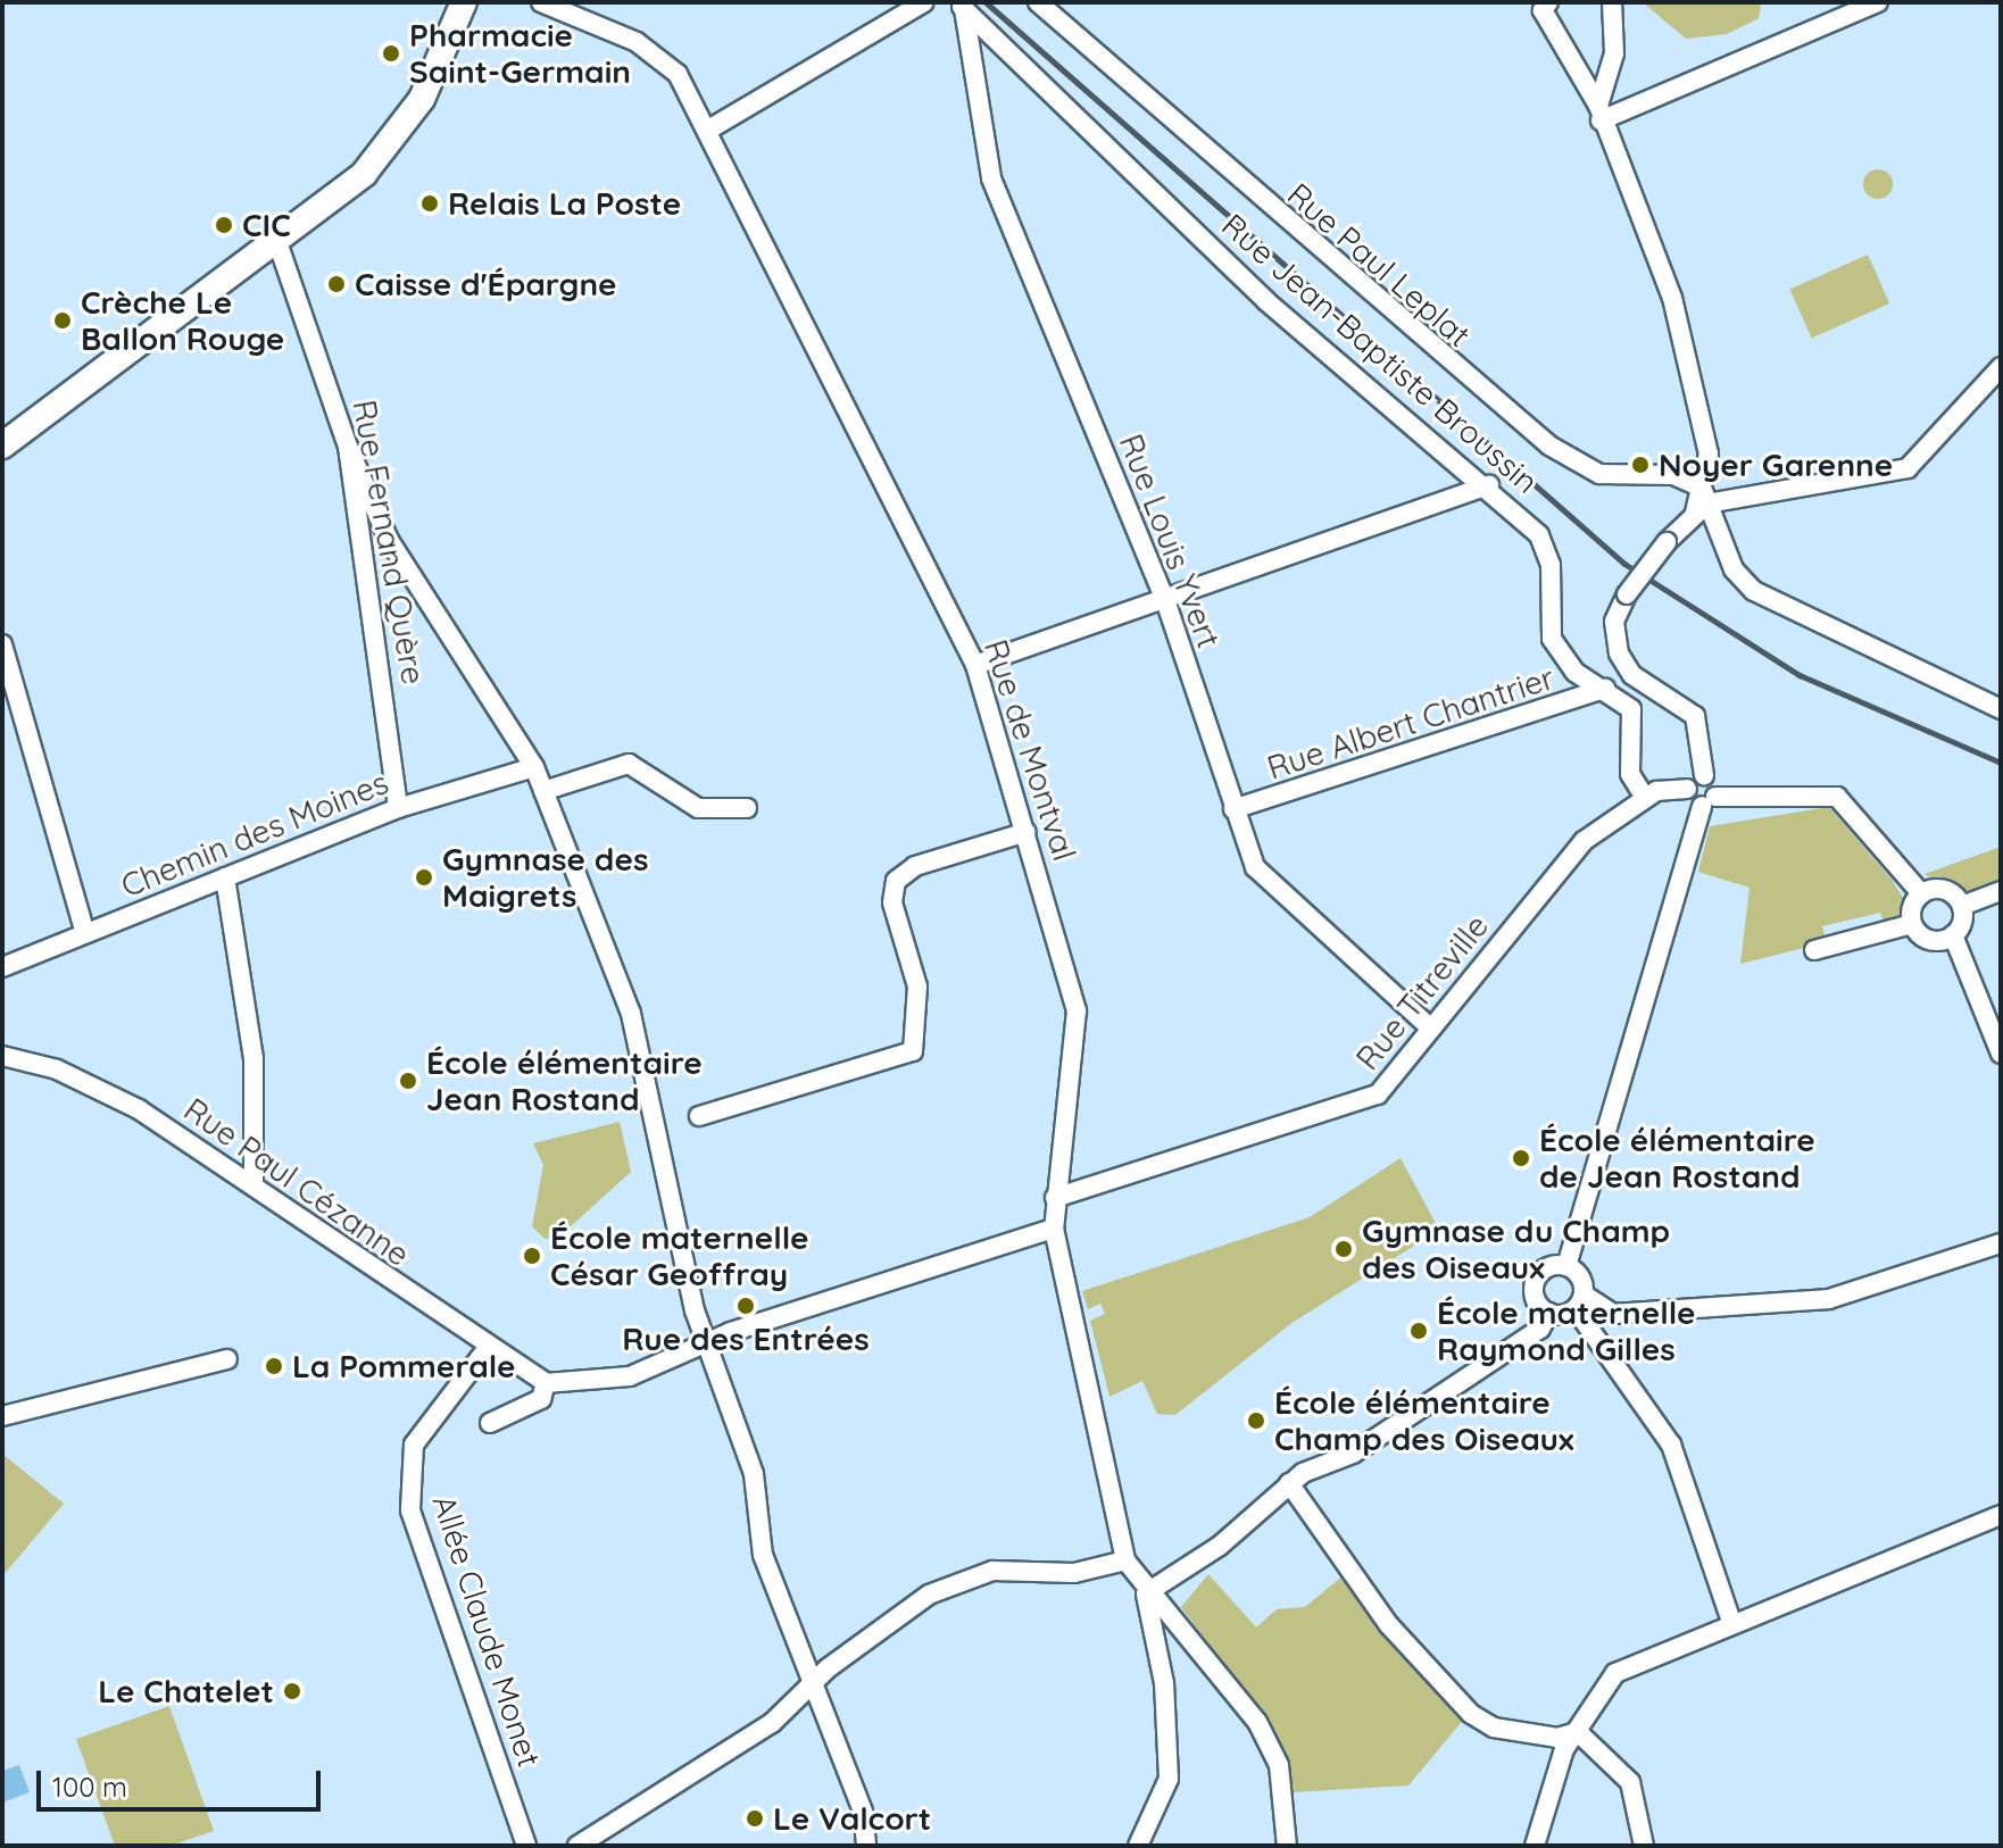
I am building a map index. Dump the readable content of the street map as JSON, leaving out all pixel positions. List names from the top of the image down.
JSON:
{
  "streets": {
    "street": [
      "Rue Paul Leplat",
      "Rue Jean-Baptiste Broussin",
      "Rue Louis Yvert",
      "Rue Fernand Quère",
      "Rue Albert Chantrier",
      "Rue de Montval",
      "Chemin des Moines",
      "Rue Titreville",
      "Rue Paul Cézanne",
      "Allée Claude Monet"
    ]
  },
  "crossings": [
    ["Rue Jean-Baptiste Broussin", "Rue Louis Yvert"],
    ["Rue Jean-Baptiste Broussin", "Rue Albert Chantrier"],
    ["Rue Jean-Baptiste Broussin", "Rue Titreville"],
    ["Rue Louis Yvert", "Rue Albert Chantrier"],
    ["Rue Louis Yvert", "Rue Titreville"],
    ["Rue Fernand Quère", "Chemin des Moines"],
    ["Rue de Montval", "Rue Titreville"],
    ["Rue Paul Cézanne", "Allée Claude Monet"]
  ],
  "places": [
    "Pharmacie Saint-Germain",
    "Relais La Poste",
    "CIC",
    "Caisse d'Épargne",
    "Crèche Le Ballon Rouge",
    "Noyer Garenne",
    "Gymnase des Maigrets",
    "École élémentaire Jean Rostand",
    "École élémentaire de Jean Rostand",
    "Gymnase du Champ des Oiseaux",
    "École maternelle César Geoffray",
    "Rue des Entrées",
    "École maternelle Raymond Gilles",
    "La Pommerale",
    "École élémentaire Champ des Oiseaux",
    "Le Chatelet",
    "Le Valcort"
  ],
  "scale_bar": "100 m"
}
